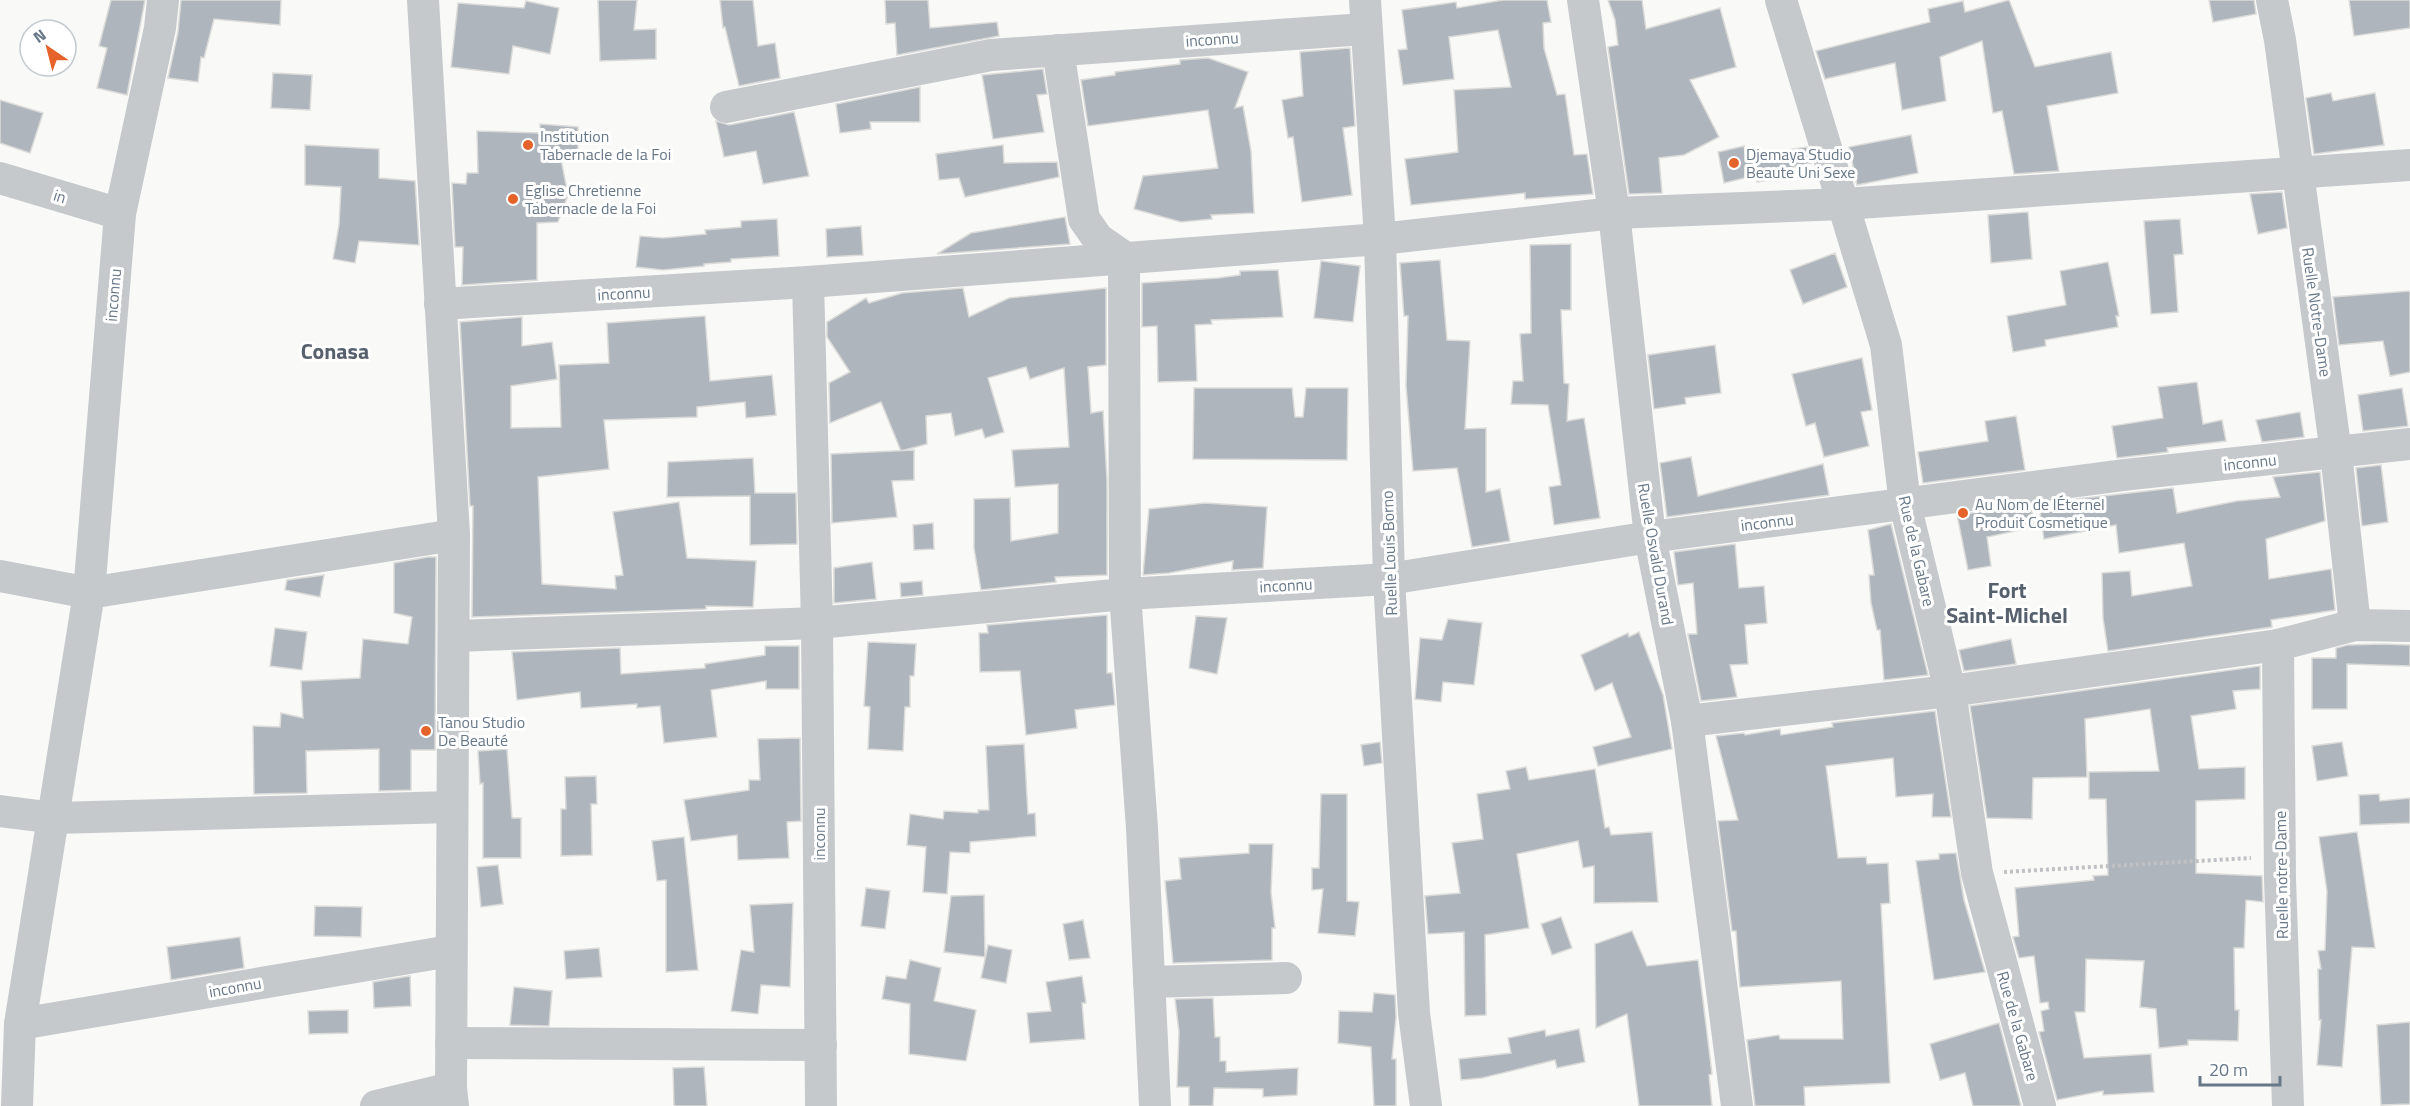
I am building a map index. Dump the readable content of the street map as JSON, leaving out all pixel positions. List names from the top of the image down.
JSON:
{
  "streets": {
    "street": [
      "inconnu",
      "in",
      "Ruelle Notre-Dame",
      "Rue de la Gabare",
      "Ruelle Louis Borno",
      "Ruelle Osvald Durand",
      "Ruelle notre-Dame"
    ]
  },
  "crossings": [
    ["inconnu", "in"],
    ["inconnu", "Ruelle Notre-Dame"],
    ["inconnu", "Rue de la Gabare"],
    ["inconnu", "Ruelle Louis Borno"],
    ["inconnu", "Ruelle Osvald Durand"]
  ],
  "districts": ["Conasa", "Fort Saint-Michel"],
  "places": [
    "Institution Tabernacle de la Foi",
    "Djemaya Studio Beaute Uni Sexe",
    "Eglise Chretienne Tabernacle de la Foi",
    "Au Nom de lÉternel Produit Cosmetique",
    "Tanou Studio De Beauté"
  ],
  "scale_bar": "20 m",
  "north": "top left"
}
